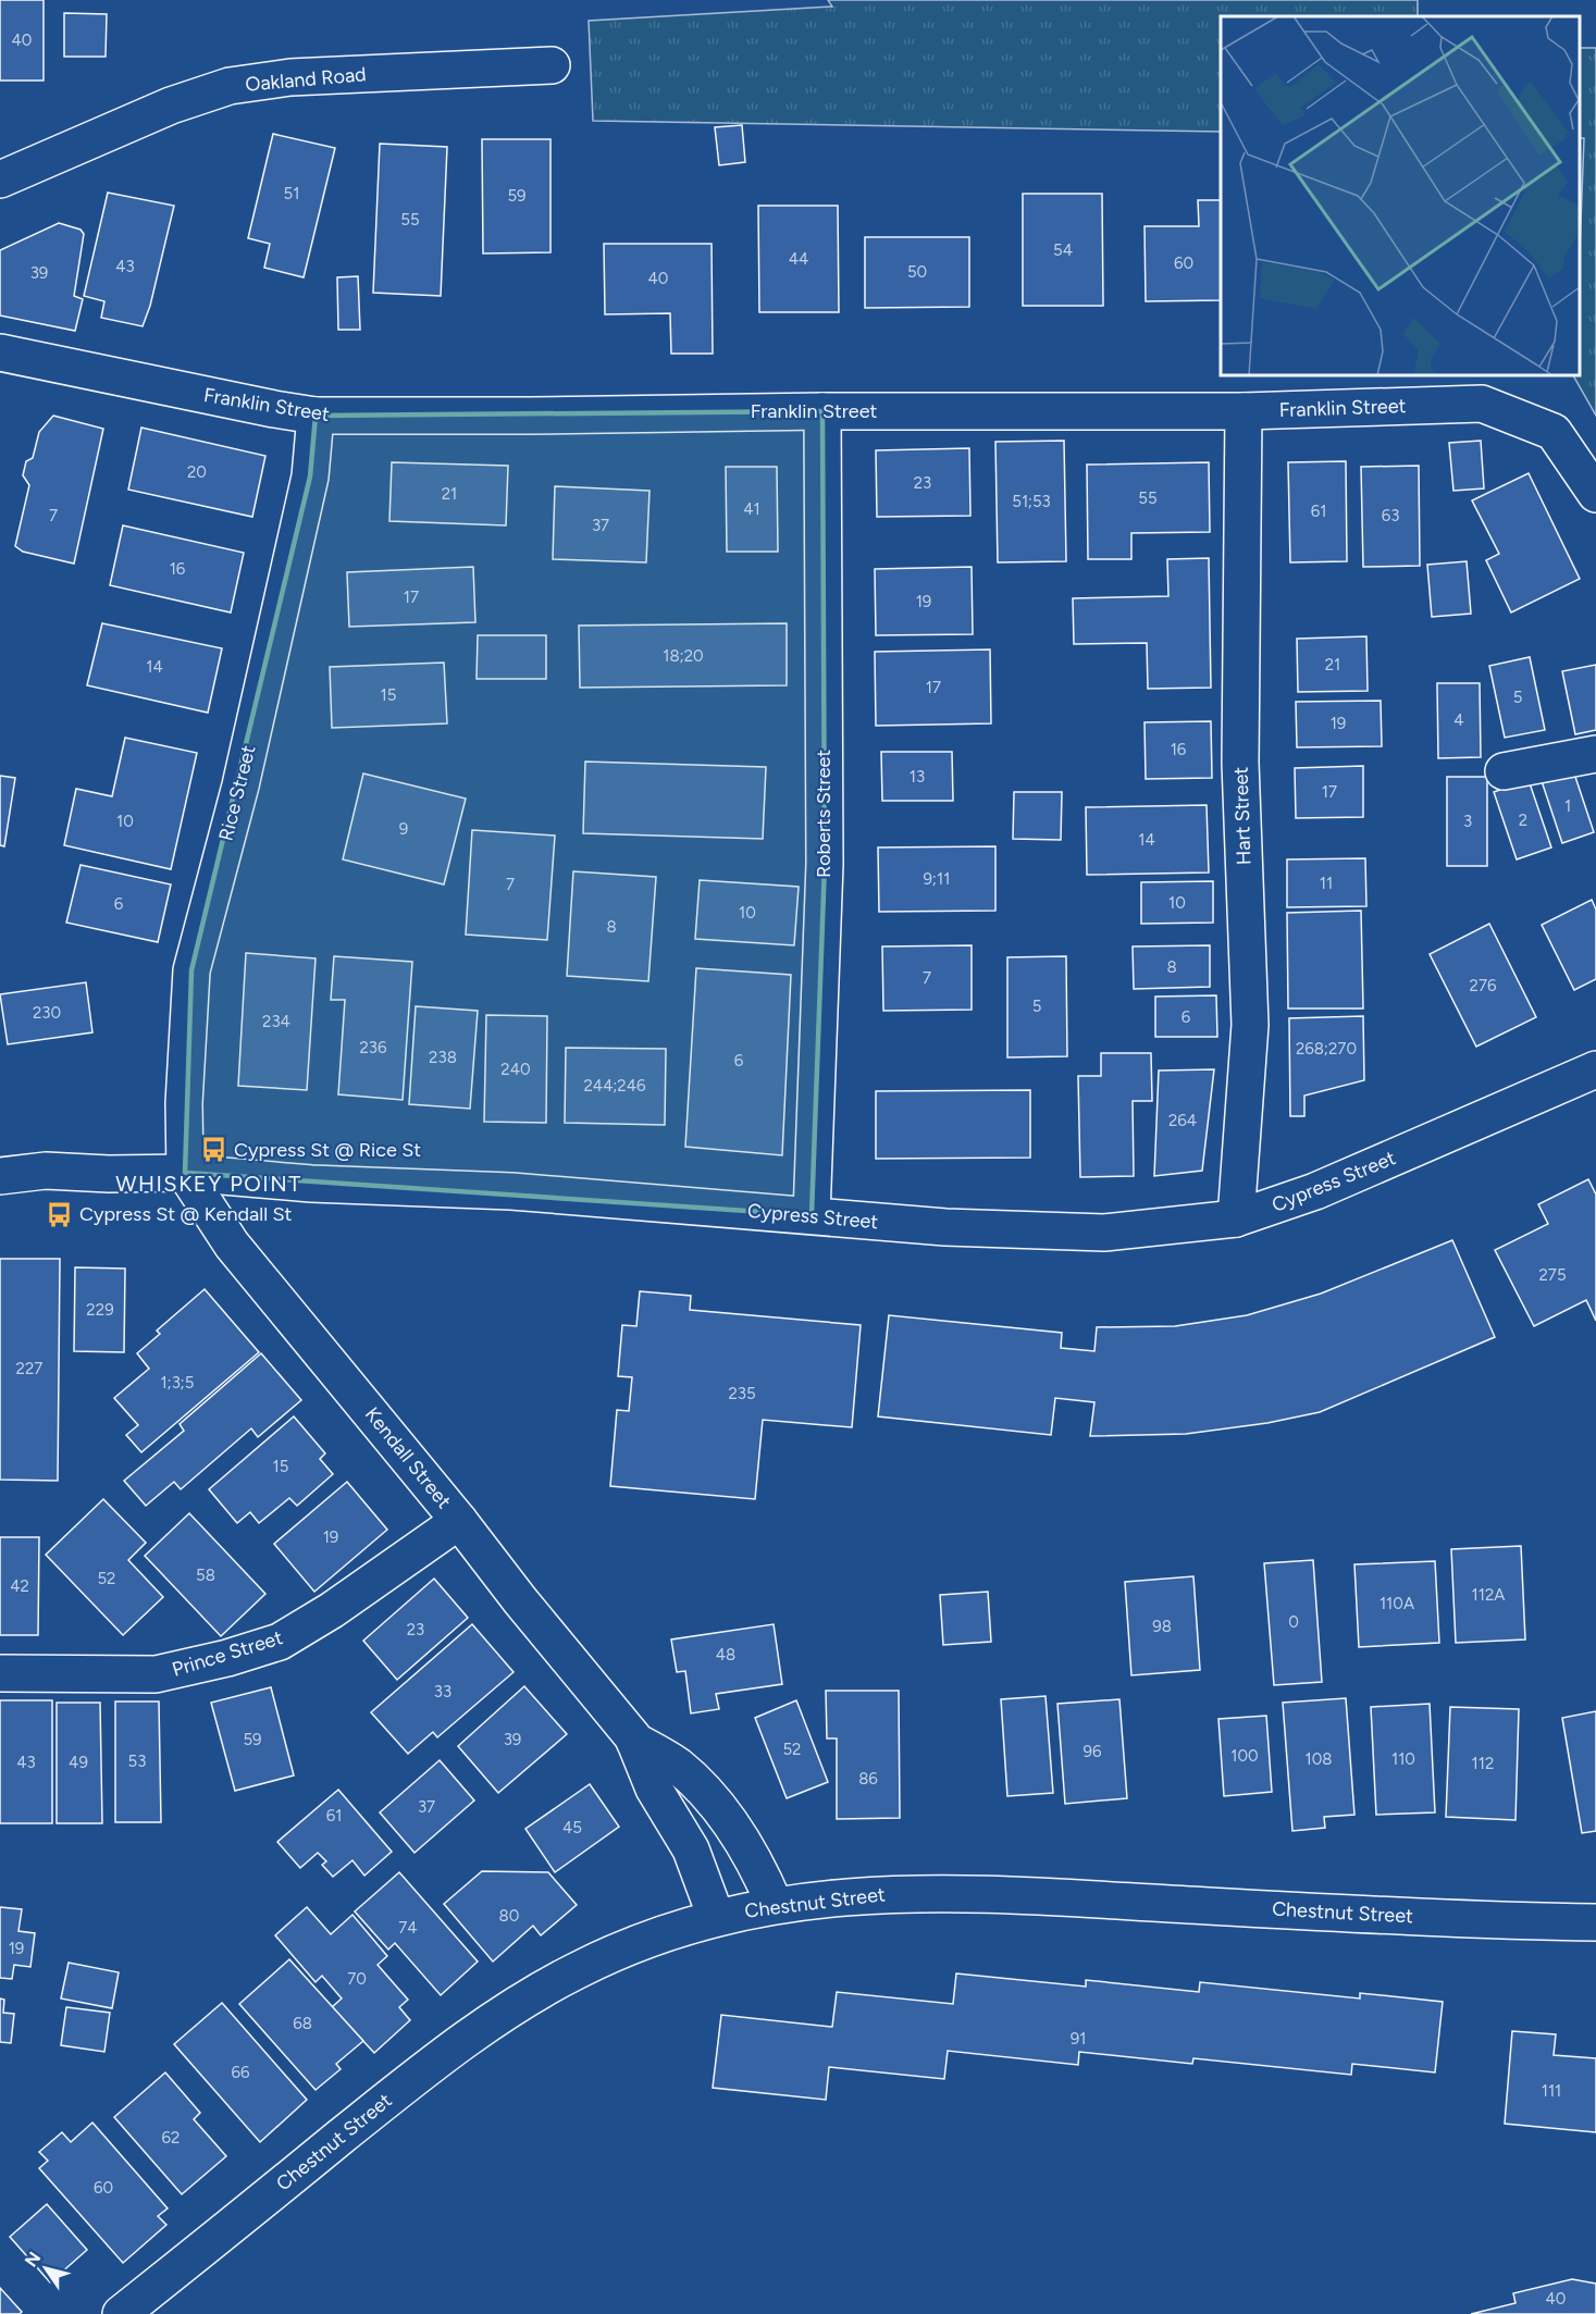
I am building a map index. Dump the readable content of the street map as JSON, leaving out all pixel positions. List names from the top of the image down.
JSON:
{
  "streets": {
    "street": [
      "Oakland Road",
      "Franklin Street",
      "Rice Street",
      "Roberts Street",
      "Hart Street",
      "Cypress Street",
      "Kendall Street",
      "Prince Street",
      "Chestnut Street"
    ]
  },
  "crossings": [
    ["Franklin Street", "Rice Street"],
    ["Franklin Street", "Roberts Street"],
    ["Franklin Street", "Hart Street"],
    ["Rice Street", "Cypress Street"],
    ["Rice Street", "Kendall Street"],
    ["Roberts Street", "Cypress Street"],
    ["Hart Street", "Cypress Street"],
    ["Cypress Street", "Kendall Street"],
    ["Kendall Street", "Prince Street"],
    ["Kendall Street", "Chestnut Street"]
  ],
  "districts": ["WHISKEY POINT"],
  "places": {
    "bus stop": ["Cypress St @ Rice St", "Cypress St @ Kendall St"]
  },
  "house_numbers": [
    "40",
    "51",
    "59",
    "55",
    "54",
    "44",
    "60",
    "43",
    "50",
    "39",
    "40",
    "20",
    "23",
    "21",
    "55",
    "51;53",
    "41",
    "61",
    "7",
    "63",
    "37",
    "16",
    "17",
    "19",
    "18;20",
    "21",
    "14",
    "17",
    "15",
    "5",
    "4",
    "19",
    "16",
    "13",
    "17",
    "1",
    "2",
    "10",
    "3",
    "9",
    "14",
    "9;11",
    "11",
    "7",
    "10",
    "6",
    "10",
    "8",
    "8",
    "7",
    "276",
    "5",
    "230",
    "6",
    "234",
    "236",
    "268;270",
    "238",
    "6",
    "240",
    "244;246",
    "264",
    "275",
    "229",
    "227",
    "1;3;5",
    "235",
    "15",
    "19",
    "58",
    "52",
    "42",
    "112A",
    "110A",
    "0",
    "98",
    "23",
    "48",
    "33",
    "59",
    "39",
    "52",
    "96",
    "100",
    "108",
    "110",
    "53",
    "43",
    "49",
    "112",
    "86",
    "37",
    "61",
    "45",
    "80",
    "74",
    "19",
    "70",
    "68",
    "91",
    "66",
    "111",
    "62",
    "60",
    "40"
  ],
  "north": "top left"
}
